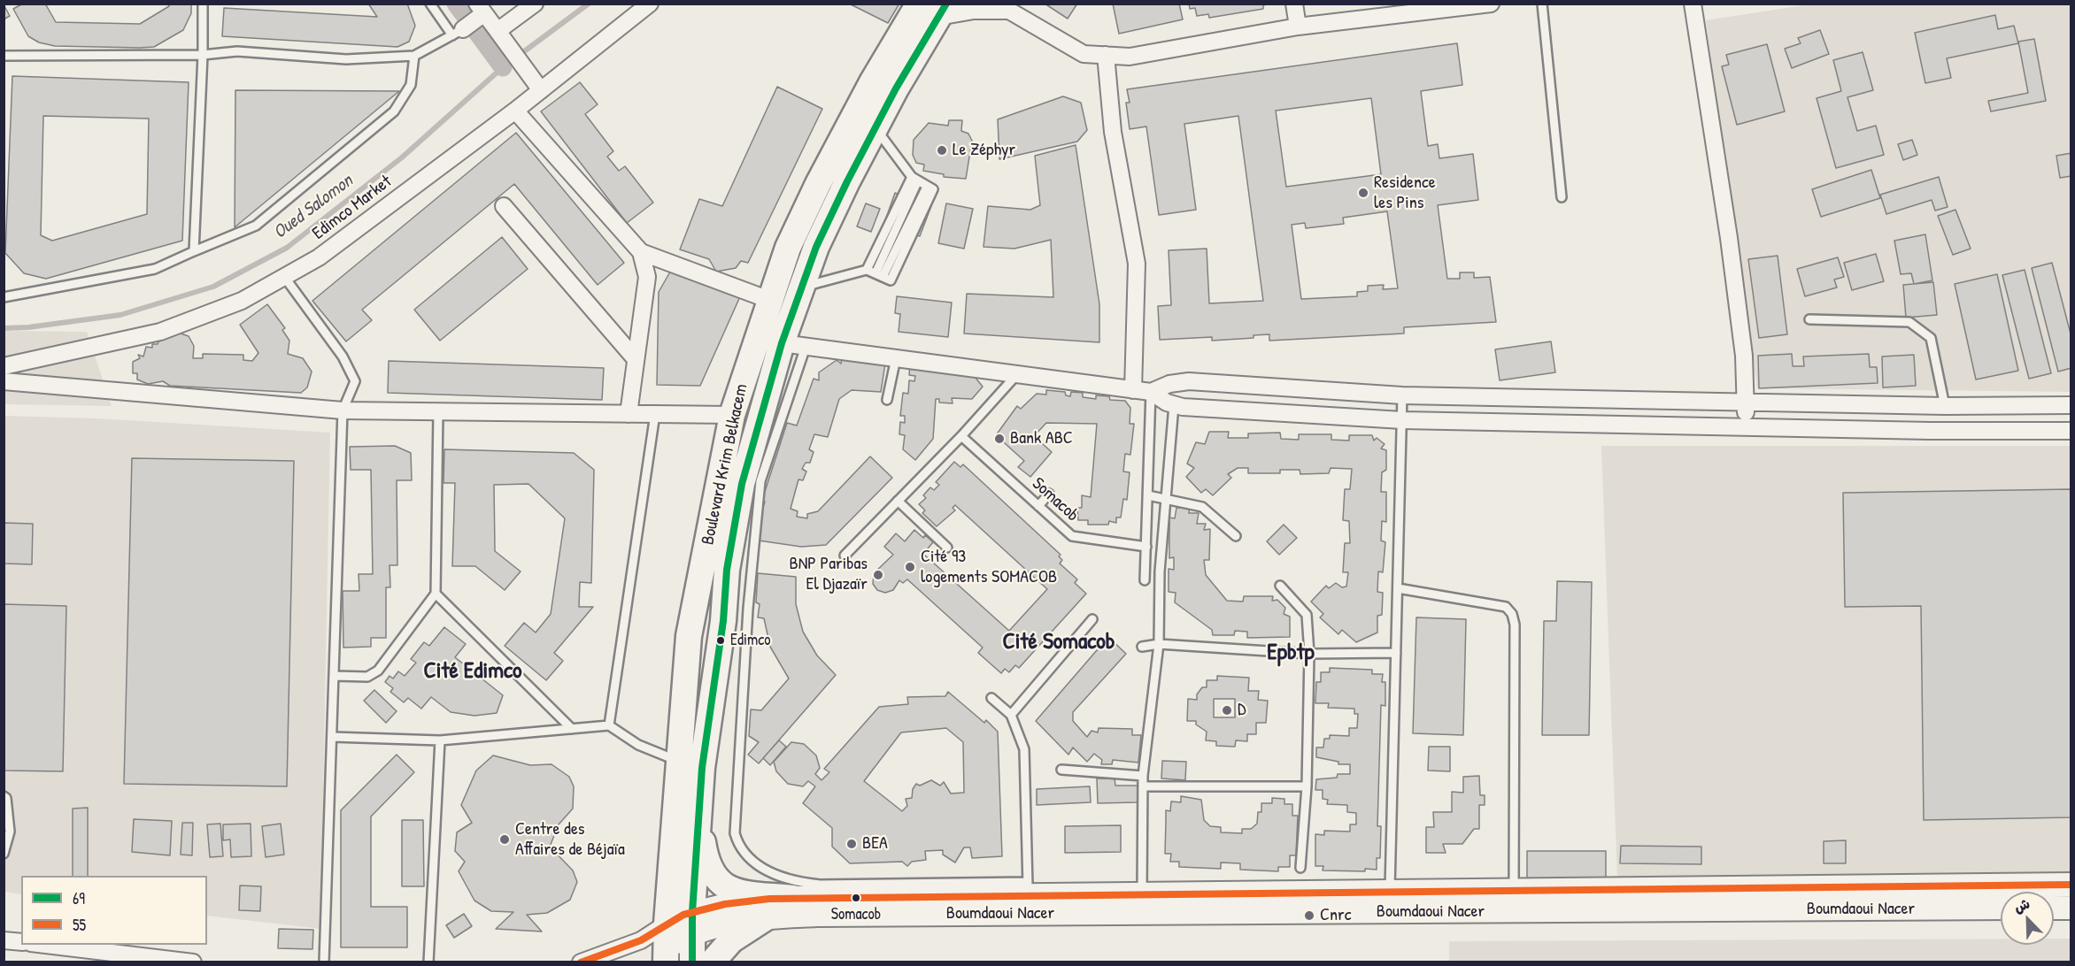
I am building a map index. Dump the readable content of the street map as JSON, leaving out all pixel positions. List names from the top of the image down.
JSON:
{
  "streets": {
    "main road": ["Boulevard Krim Belkacem"],
    "street": ["Edimco Market", "Boumdaoui Nacer"],
    "lane": ["Somacob"]
  },
  "crossings": [
    ["Boulevard Krim Belkacem", "Boumdaoui Nacer"]
  ],
  "districts": ["Cité Somacob", "Epbtp", "Cité Edimco"],
  "water": ["Oued Salomon"],
  "places": [
    "Le Zéphyr",
    "Residence les Pins",
    "Bank ABC",
    "Cité 93 logements SOMACOB",
    "BNP Paribas El Djazaïr",
    "Edimco",
    "D",
    "Centre des Affaires de Béjaïa",
    "BEA",
    "Somacob",
    "Cnrc"
  ],
  "lines": ["transit line 69", "transit line 55"],
  "legend": ["69", "55"],
  "north": "top left"
}
